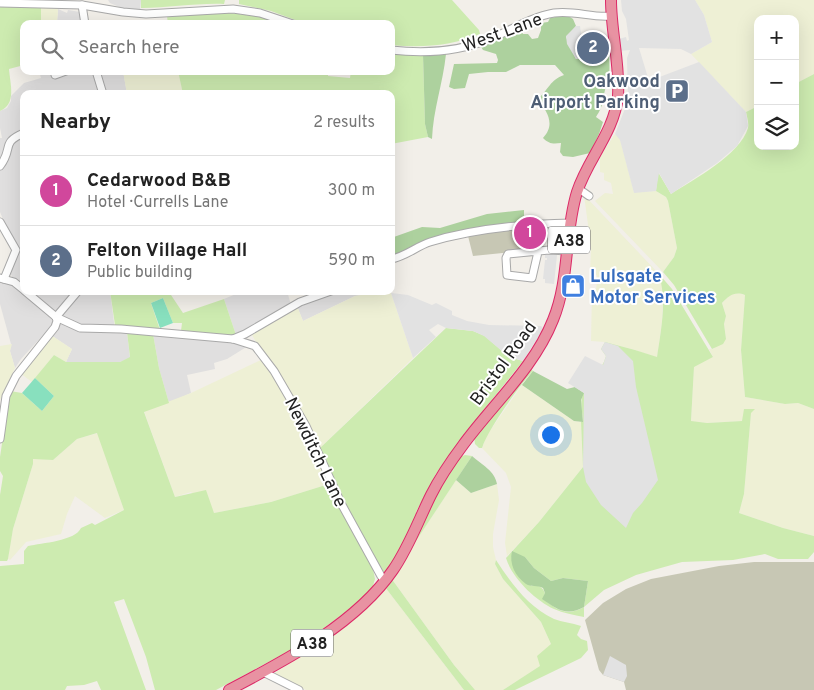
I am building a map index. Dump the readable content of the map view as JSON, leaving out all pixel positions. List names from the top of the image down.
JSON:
{
  "streets": {
    "highway": ["A38", "Bristol Road"],
    "street": ["West Lane", "Newditch Lane"]
  },
  "crossings": [
    ["West Lane", "Bristol Road"],
    ["A38", "Bristol Road"],
    ["A38", "Newditch Lane"],
    ["Bristol Road", "Newditch Lane"]
  ],
  "places": {
    "parking": ["Oakwood Airport Parking"],
    "shop": ["Lulsgate Motor Services"]
  },
  "page": {
    "map_buttons": ["+", "−"],
    "search": "Search here",
    "pins": ["2", "1"],
    "heading": ["Nearby", "2 results"],
    "list": [
      {
        "mark": "1",
        "name": "Cedarwood B&B",
        "note": "Hotel · Currells Lane",
        "value": "300 m"
      },
      {
        "mark": "2",
        "name": "Felton Village Hall",
        "note": "Public building",
        "value": "590 m"
      }
    ]
  }
}
